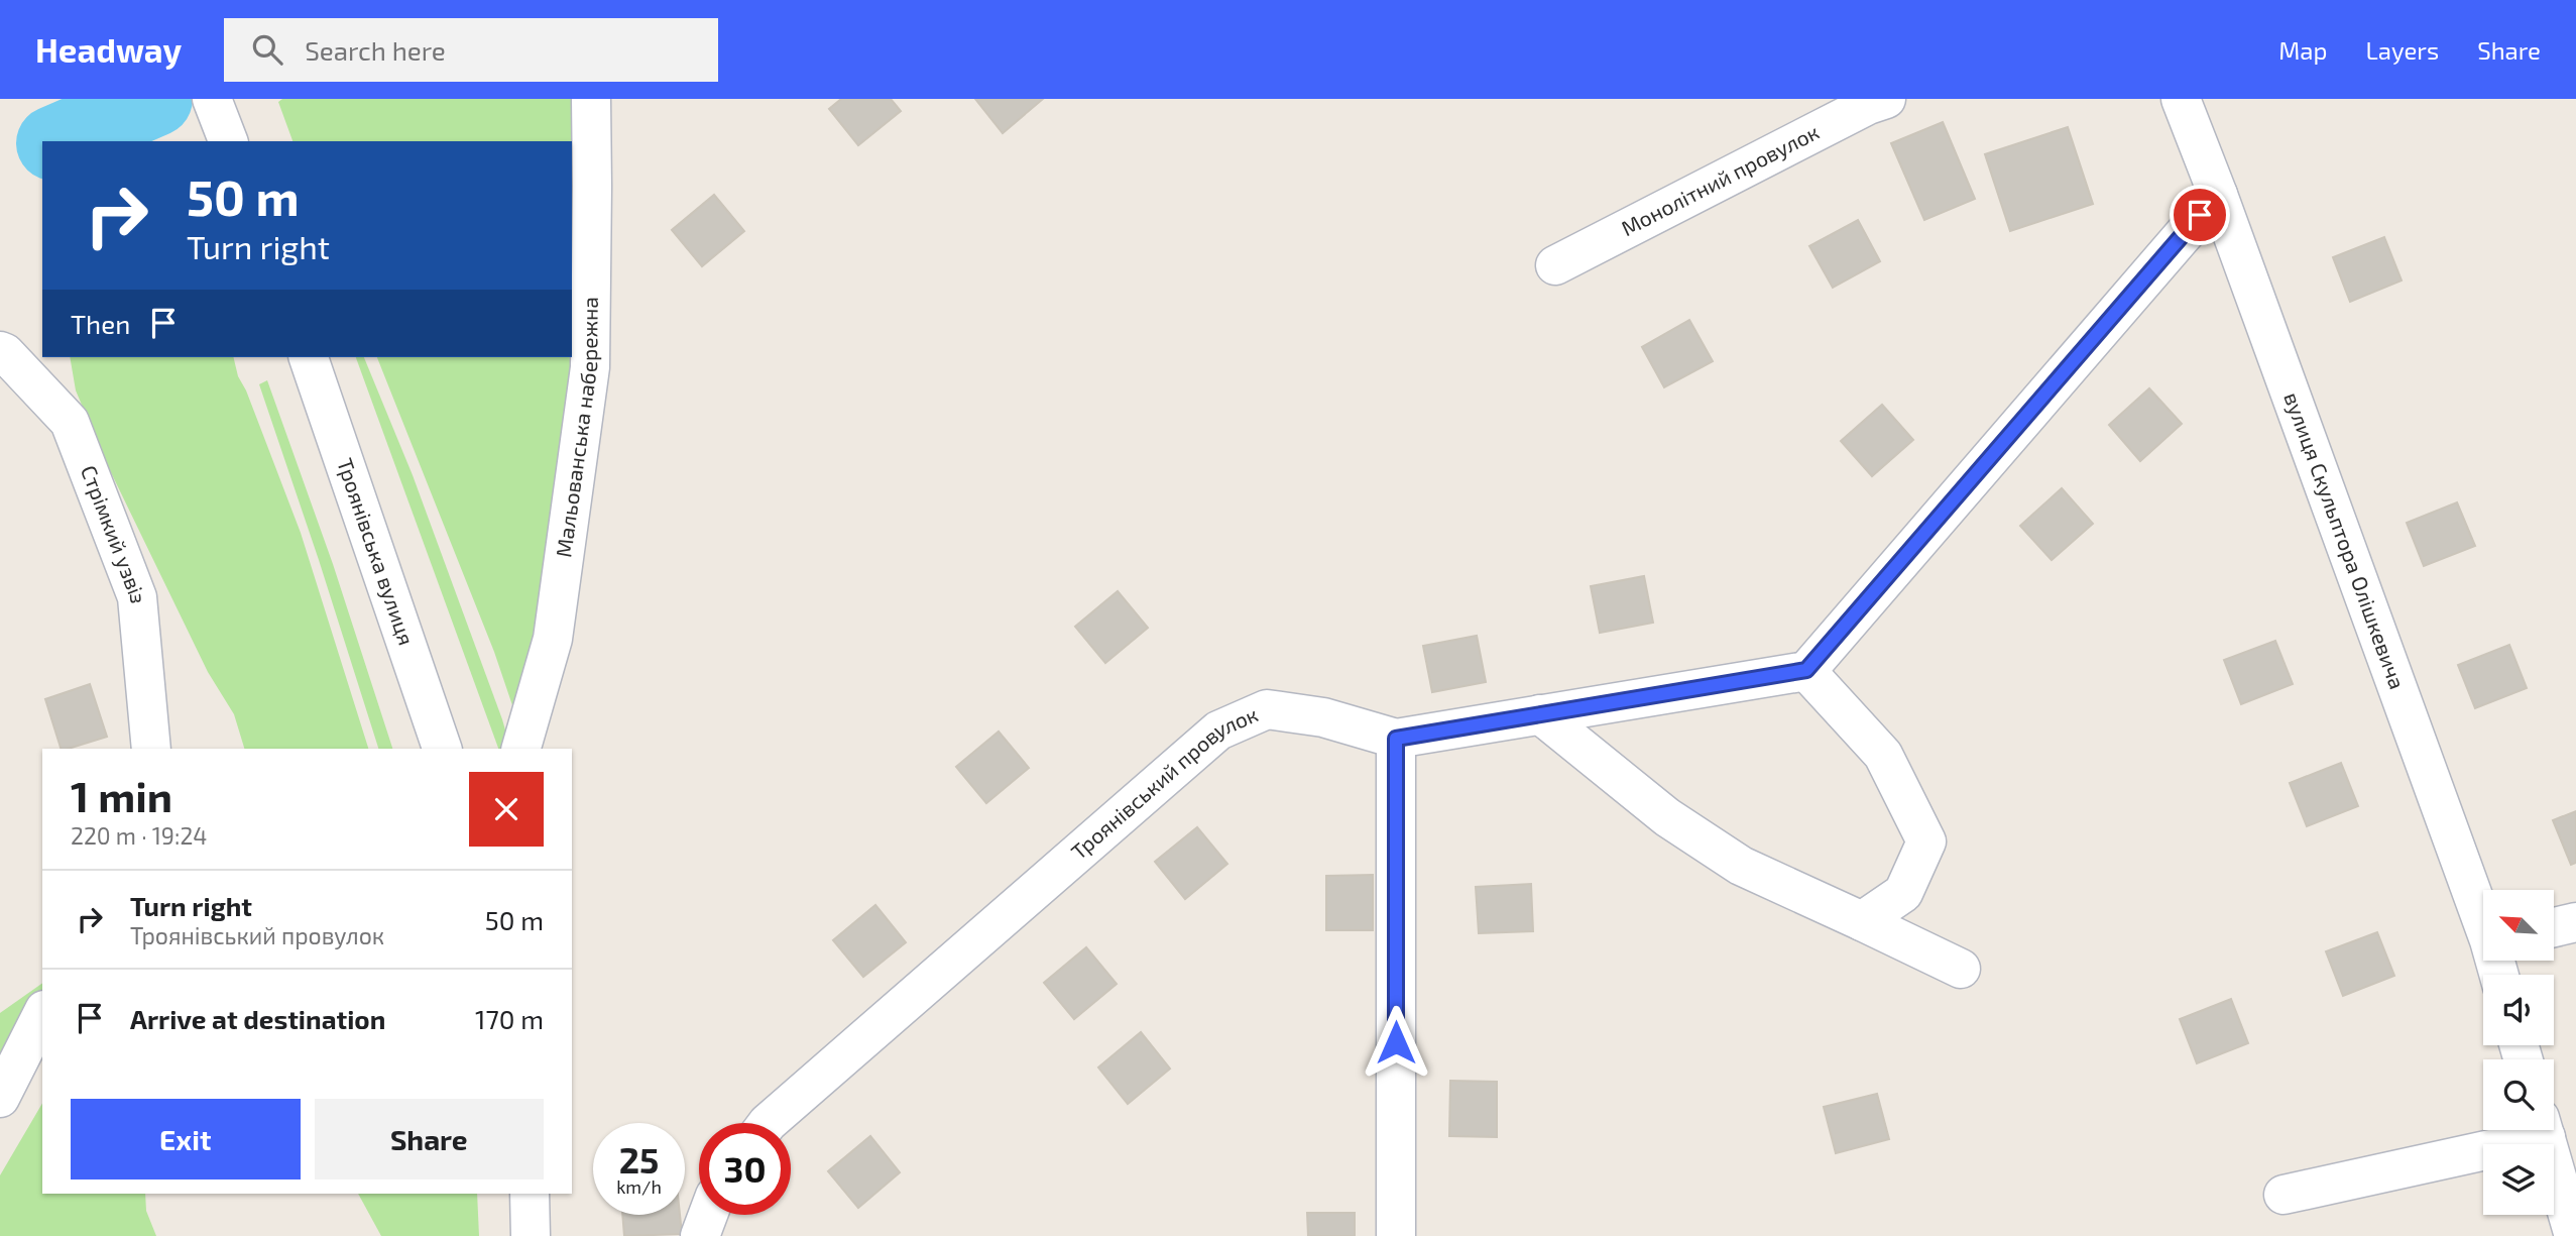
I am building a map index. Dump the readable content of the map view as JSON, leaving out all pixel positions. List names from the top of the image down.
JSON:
{
  "streets": {
    "street": [
      "Монолітний провулок",
      "Мальованська набережна",
      "Стрімкий узвіз",
      "вулиця Скульптора Олішкевича",
      "Троянівська вулиця",
      "Троянівський провулок"
    ]
  },
  "north": "top left",
  "page": {
    "header": "Headway",
    "search": "Search here",
    "nav": ["Map", "Layers", "Share"],
    "turn": ["50 m", "Turn right"],
    "then": "Then",
    "heading": ["1 min", "220 m · 19:24"],
    "list": [
      {
        "name": "Turn right",
        "note": "Троянівський провулок",
        "value": "50 m"
      },
      {
        "name": "Arrive at destination",
        "value": "170 m"
      }
    ],
    "buttons": ["Exit", "Share"],
    "speed": "25 km/h",
    "limit": "30"
  }
}
